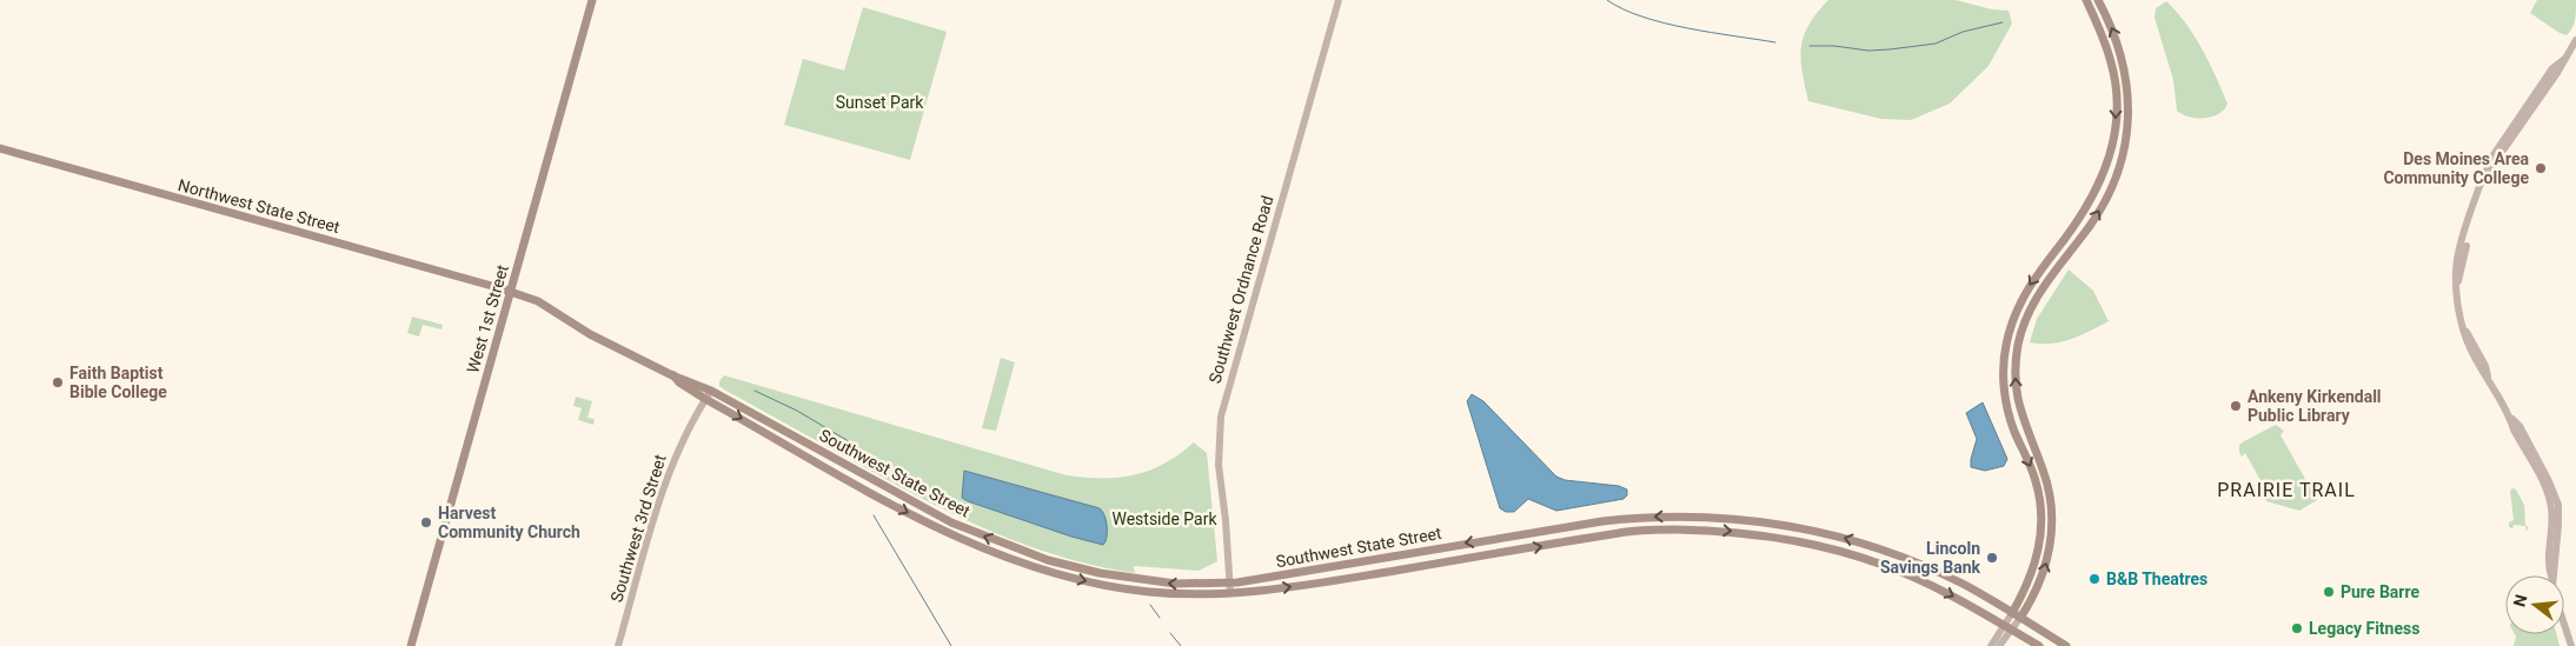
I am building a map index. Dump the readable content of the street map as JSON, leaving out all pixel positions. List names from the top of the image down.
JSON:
{
  "streets": {
    "main road": ["Northwest State Street", "West 1st Street", "Southwest State Street"],
    "street": ["Southwest Ordnance Road", "Southwest 3rd Street"]
  },
  "crossings": [
    ["Northwest State Street", "West 1st Street"],
    ["Northwest State Street", "Southwest State Street"],
    ["Southwest Ordnance Road", "Southwest State Street"],
    ["West 1st Street", "Southwest State Street"],
    ["Southwest State Street", "Southwest 3rd Street"]
  ],
  "districts": ["PRAIRIE TRAIL"],
  "parks": ["Sunset Park", "Westside Park"],
  "places": [
    "Des Moines Area Community College",
    "Faith Baptist Bible College",
    "Ankeny Kirkendall Public Library",
    "Harvest Community Church",
    "Lincoln Savings Bank",
    "B&B Theatres",
    "Pure Barre",
    "Legacy Fitness"
  ],
  "north": "left"
}
